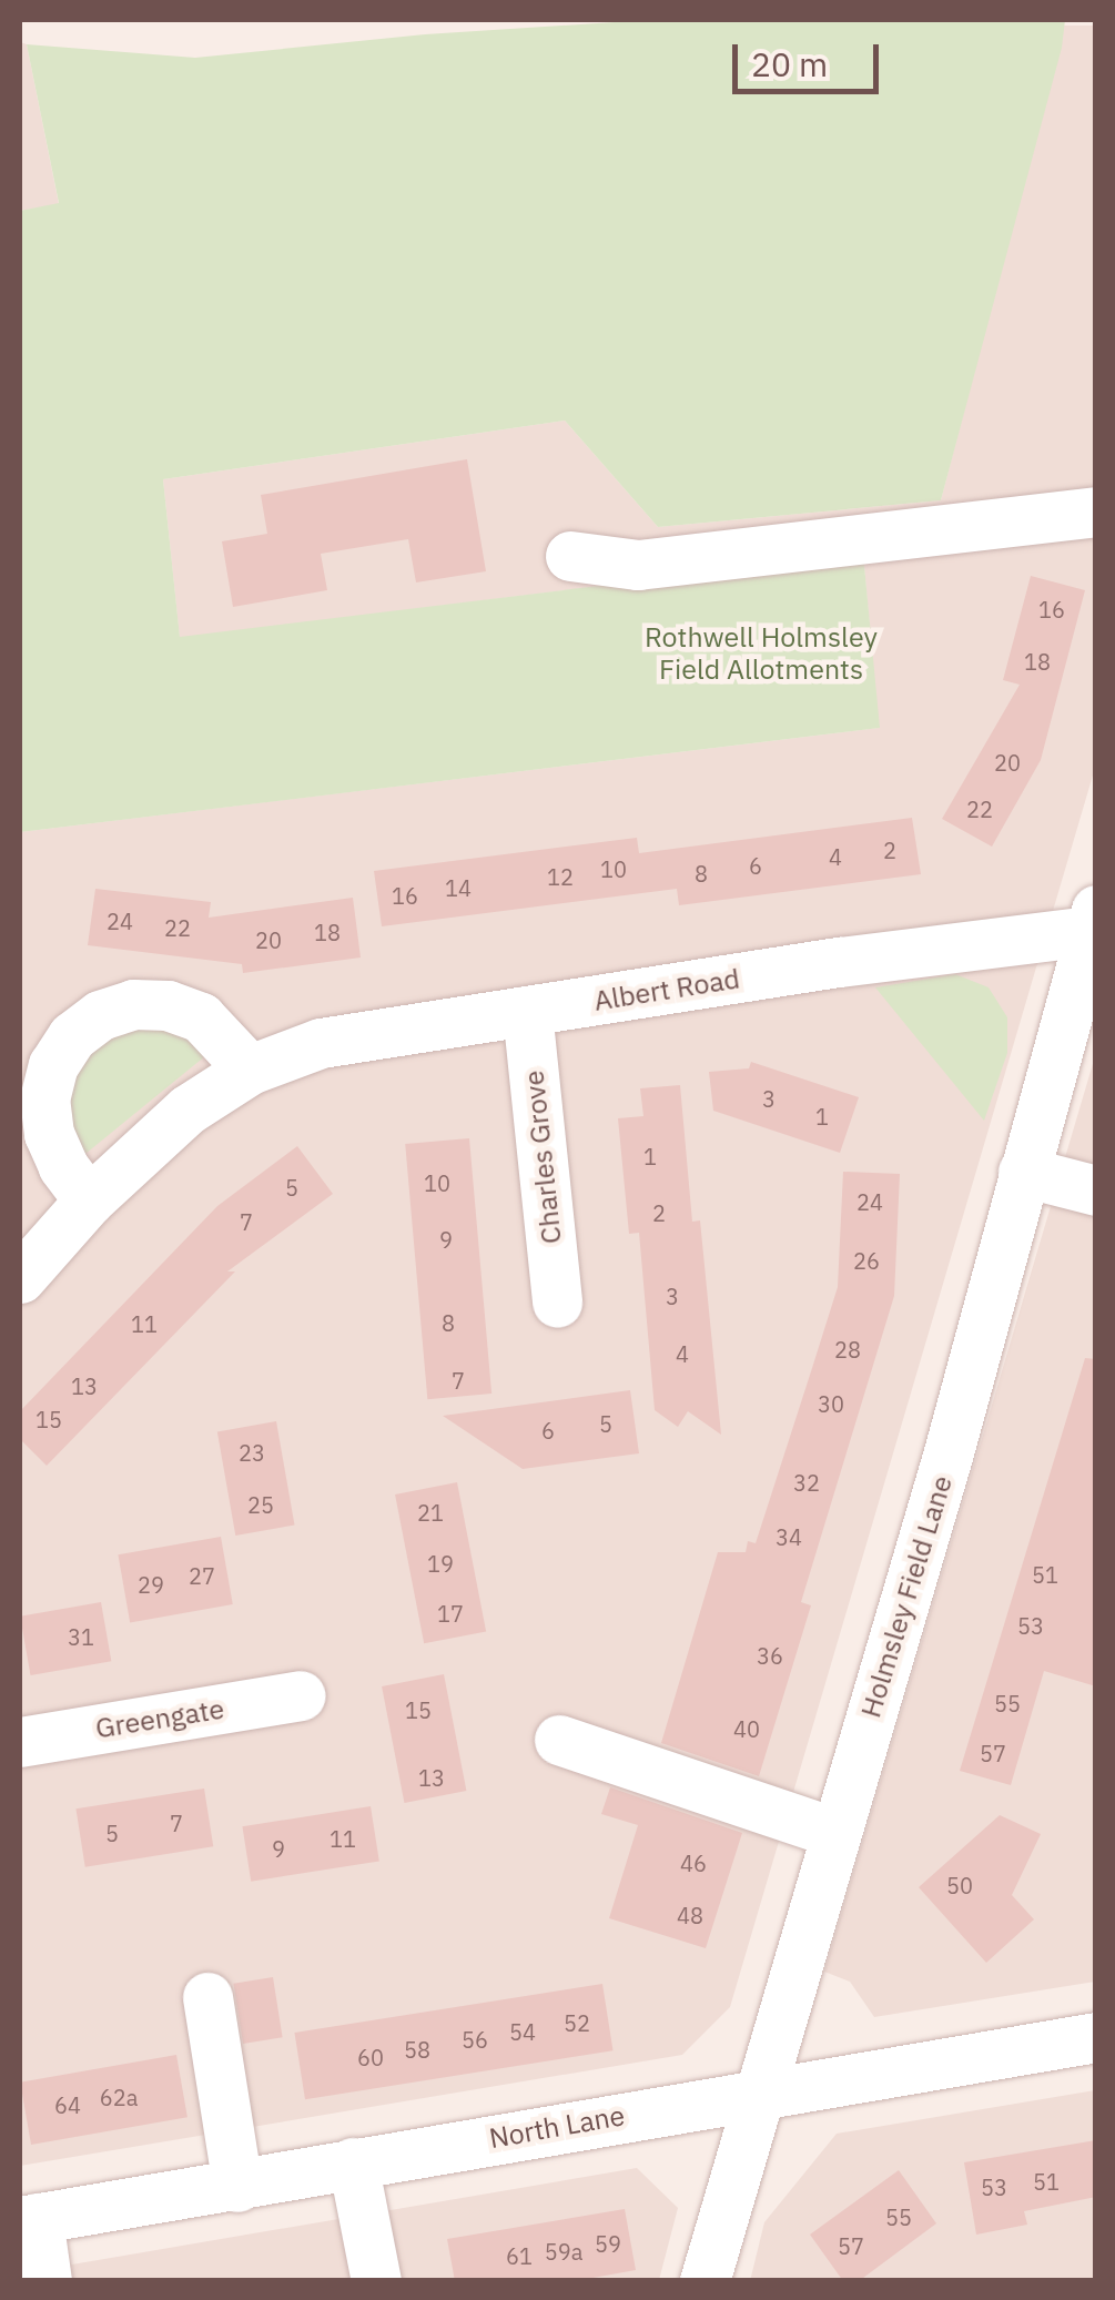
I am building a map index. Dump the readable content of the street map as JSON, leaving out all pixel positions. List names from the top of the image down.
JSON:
{
  "streets": {
    "street": [
      "Albert Road",
      "Charles Grove",
      "Holmsley Field Lane",
      "Greengate",
      "North Lane"
    ]
  },
  "crossings": [
    ["Albert Road", "Charles Grove"],
    ["Albert Road", "Holmsley Field Lane"],
    ["Holmsley Field Lane", "North Lane"]
  ],
  "parks": ["Rothwell Holmsley Field Allotments"],
  "house_numbers": [
    "16",
    "18",
    "20",
    "22",
    "2",
    "4",
    "6",
    "10",
    "8",
    "12",
    "14",
    "16",
    "24",
    "22",
    "18",
    "20",
    "3",
    "1",
    "1",
    "10",
    "5",
    "24",
    "2",
    "7",
    "9",
    "26",
    "3",
    "8",
    "11",
    "28",
    "4",
    "7",
    "13",
    "30",
    "15",
    "5",
    "6",
    "23",
    "32",
    "25",
    "21",
    "34",
    "19",
    "51",
    "27",
    "29",
    "17",
    "53",
    "31",
    "36",
    "55",
    "15",
    "40",
    "57",
    "13",
    "7",
    "5",
    "11",
    "9",
    "46",
    "50",
    "48",
    "52",
    "54",
    "56",
    "58",
    "60",
    "62a",
    "64",
    "51",
    "53",
    "55",
    "59",
    "57",
    "59a",
    "61"
  ],
  "scale_bar": "20 m"
}
